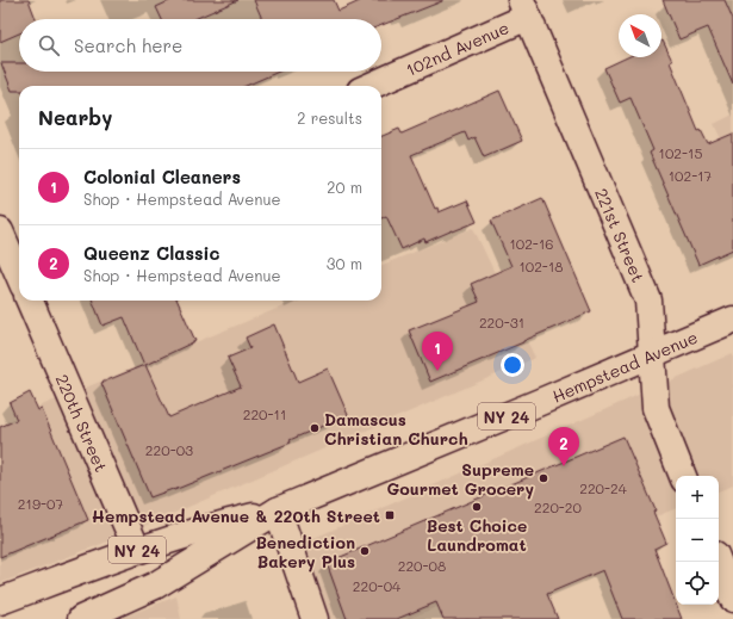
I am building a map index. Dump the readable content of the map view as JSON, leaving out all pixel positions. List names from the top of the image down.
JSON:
{
  "streets": {
    "street": [
      "102nd Avenue",
      "221st Street",
      "Hempstead Avenue",
      "NY 24",
      "220th Street"
    ]
  },
  "crossings": [
    ["102nd Avenue", "221st Street"],
    ["221st Street", "Hempstead Avenue"],
    ["Hempstead Avenue", "220th Street"]
  ],
  "places": {
    "other": [
      "Damascus Christian Church",
      "Supreme Gourmet Grocery",
      "Best Choice Laundromat",
      "Benediction Bakery Plus"
    ],
    "transit": ["Hempstead Avenue & 220th Street"]
  },
  "house_numbers": [
    "102-15",
    "102-17",
    "102-16",
    "102-18",
    "220-31",
    "220-11",
    "220-03",
    "220-24",
    "219-07",
    "220-20",
    "220-08",
    "220-04"
  ],
  "north": "top left",
  "page": {
    "search": "Search here",
    "heading": ["Nearby", "2 results"],
    "list": [
      {
        "mark": "1",
        "name": "Colonial Cleaners",
        "note": "Shop · Hempstead Avenue",
        "value": "20 m"
      },
      {
        "mark": "2",
        "name": "Queenz Classic",
        "note": "Shop · Hempstead Avenue",
        "value": "30 m"
      }
    ],
    "pins": ["1", "2"],
    "map_buttons": ["+", "−"]
  }
}
